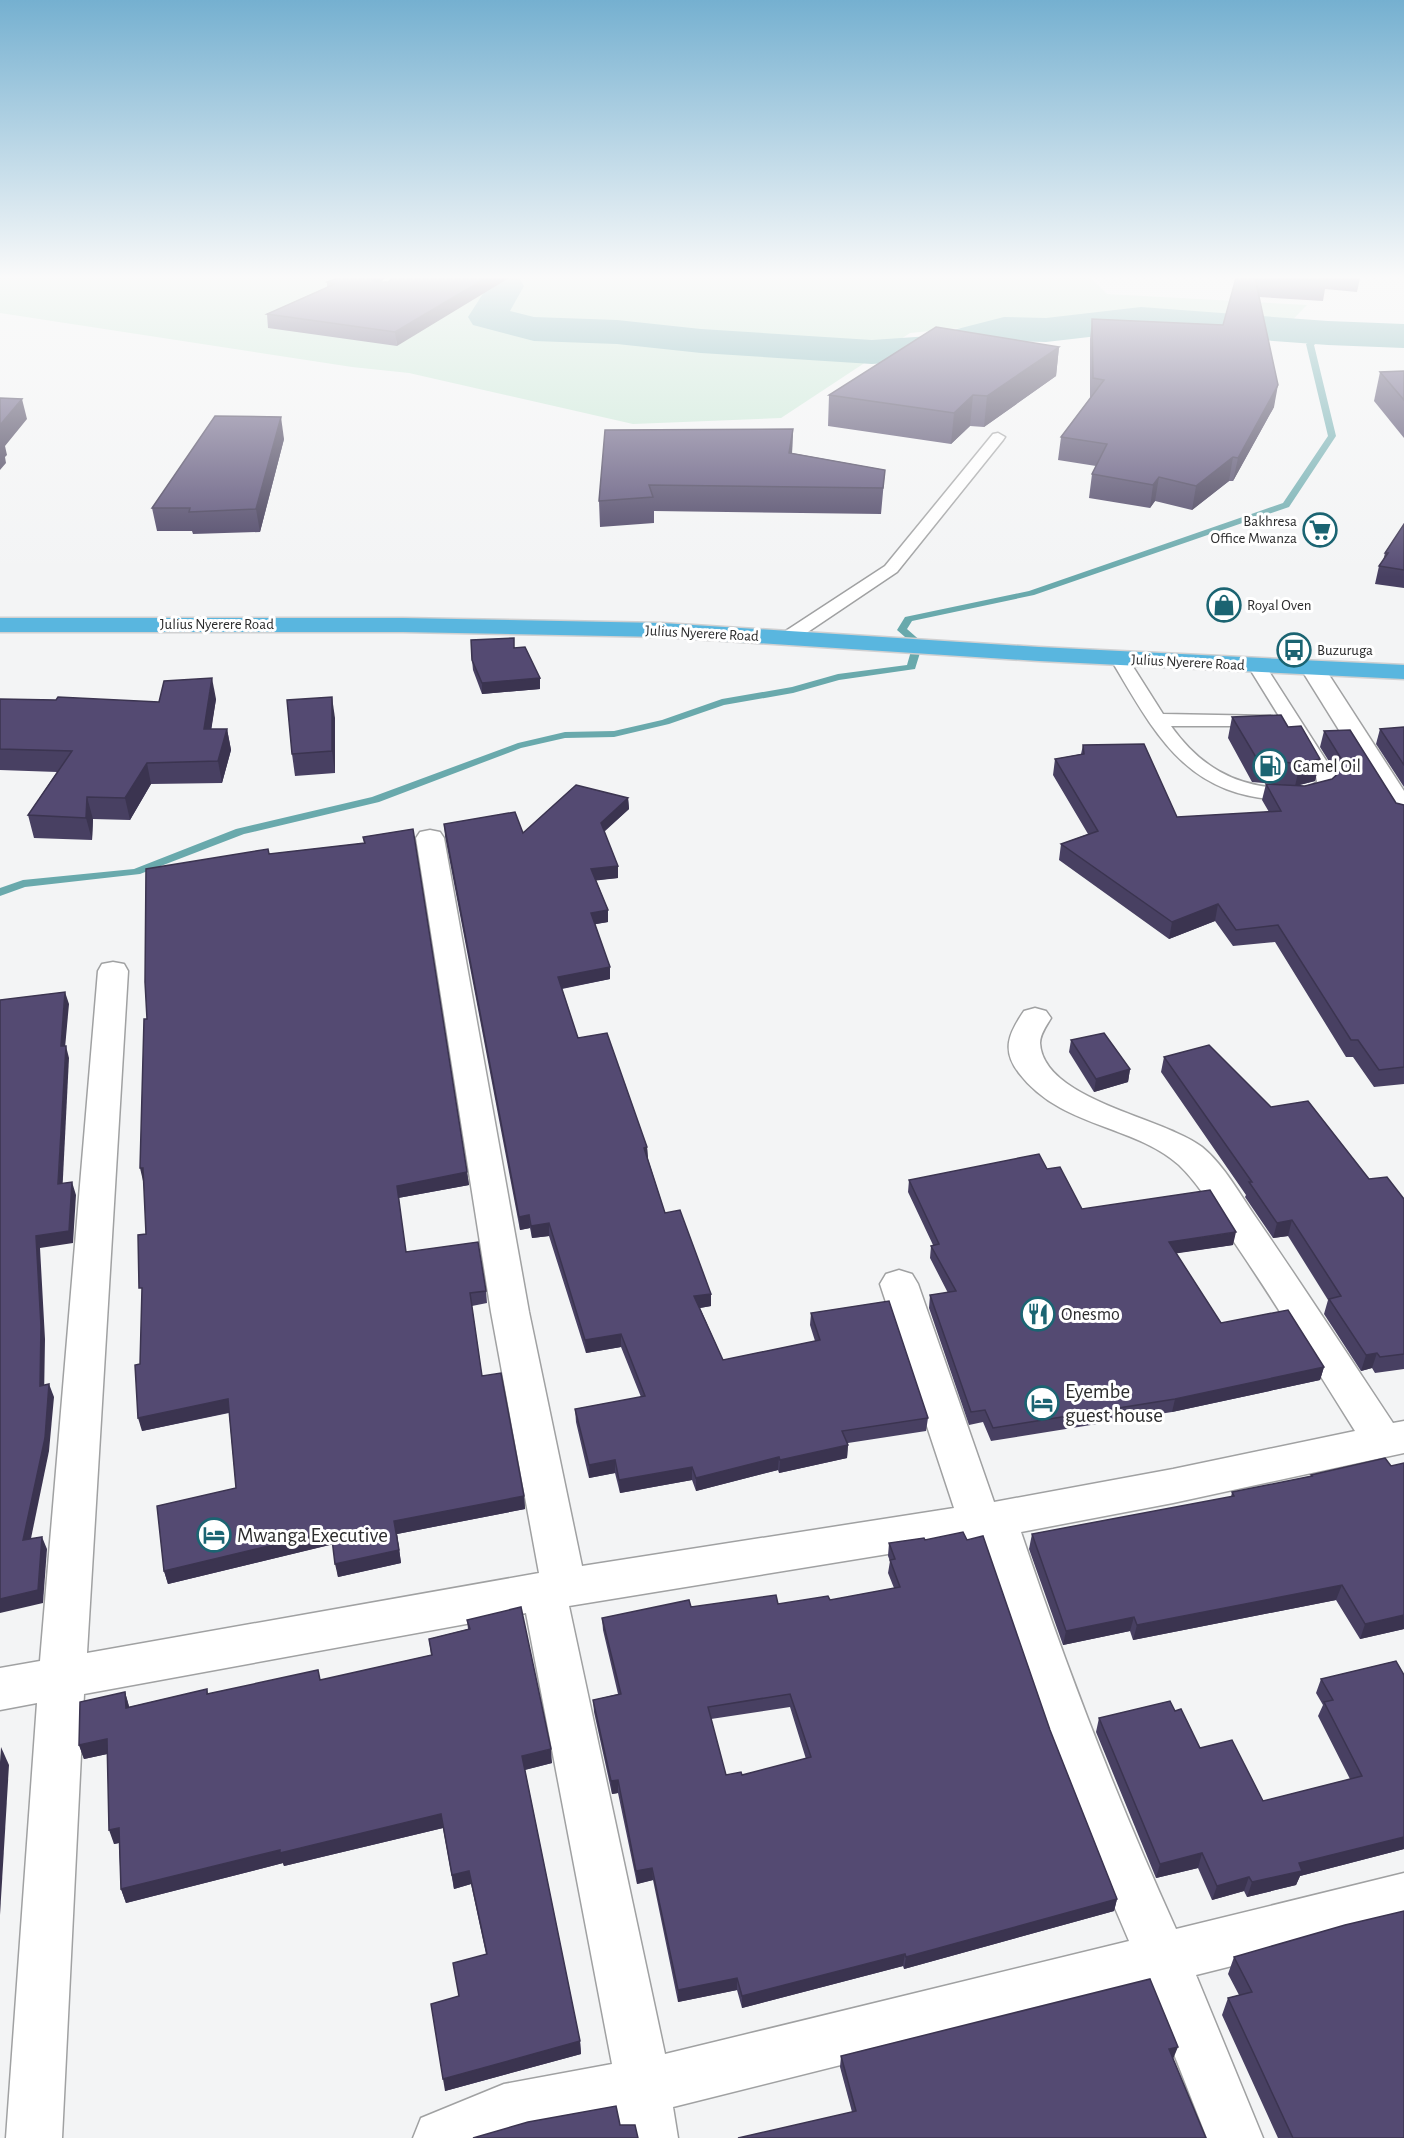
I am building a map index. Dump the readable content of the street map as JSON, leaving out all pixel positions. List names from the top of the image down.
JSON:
{
  "streets": {
    "highway": ["Julius Nyerere Road"]
  },
  "places": {
    "supermarket": ["Bakhresa Office Mwanza"],
    "shop": ["Royal Oven"],
    "bus stop": ["Buzuruga"],
    "fuel station": ["Camel Oil"],
    "restaurant": ["Onesmo"],
    "hotel": ["Eyembe guest house", "Mwanga Executive"]
  }
}
